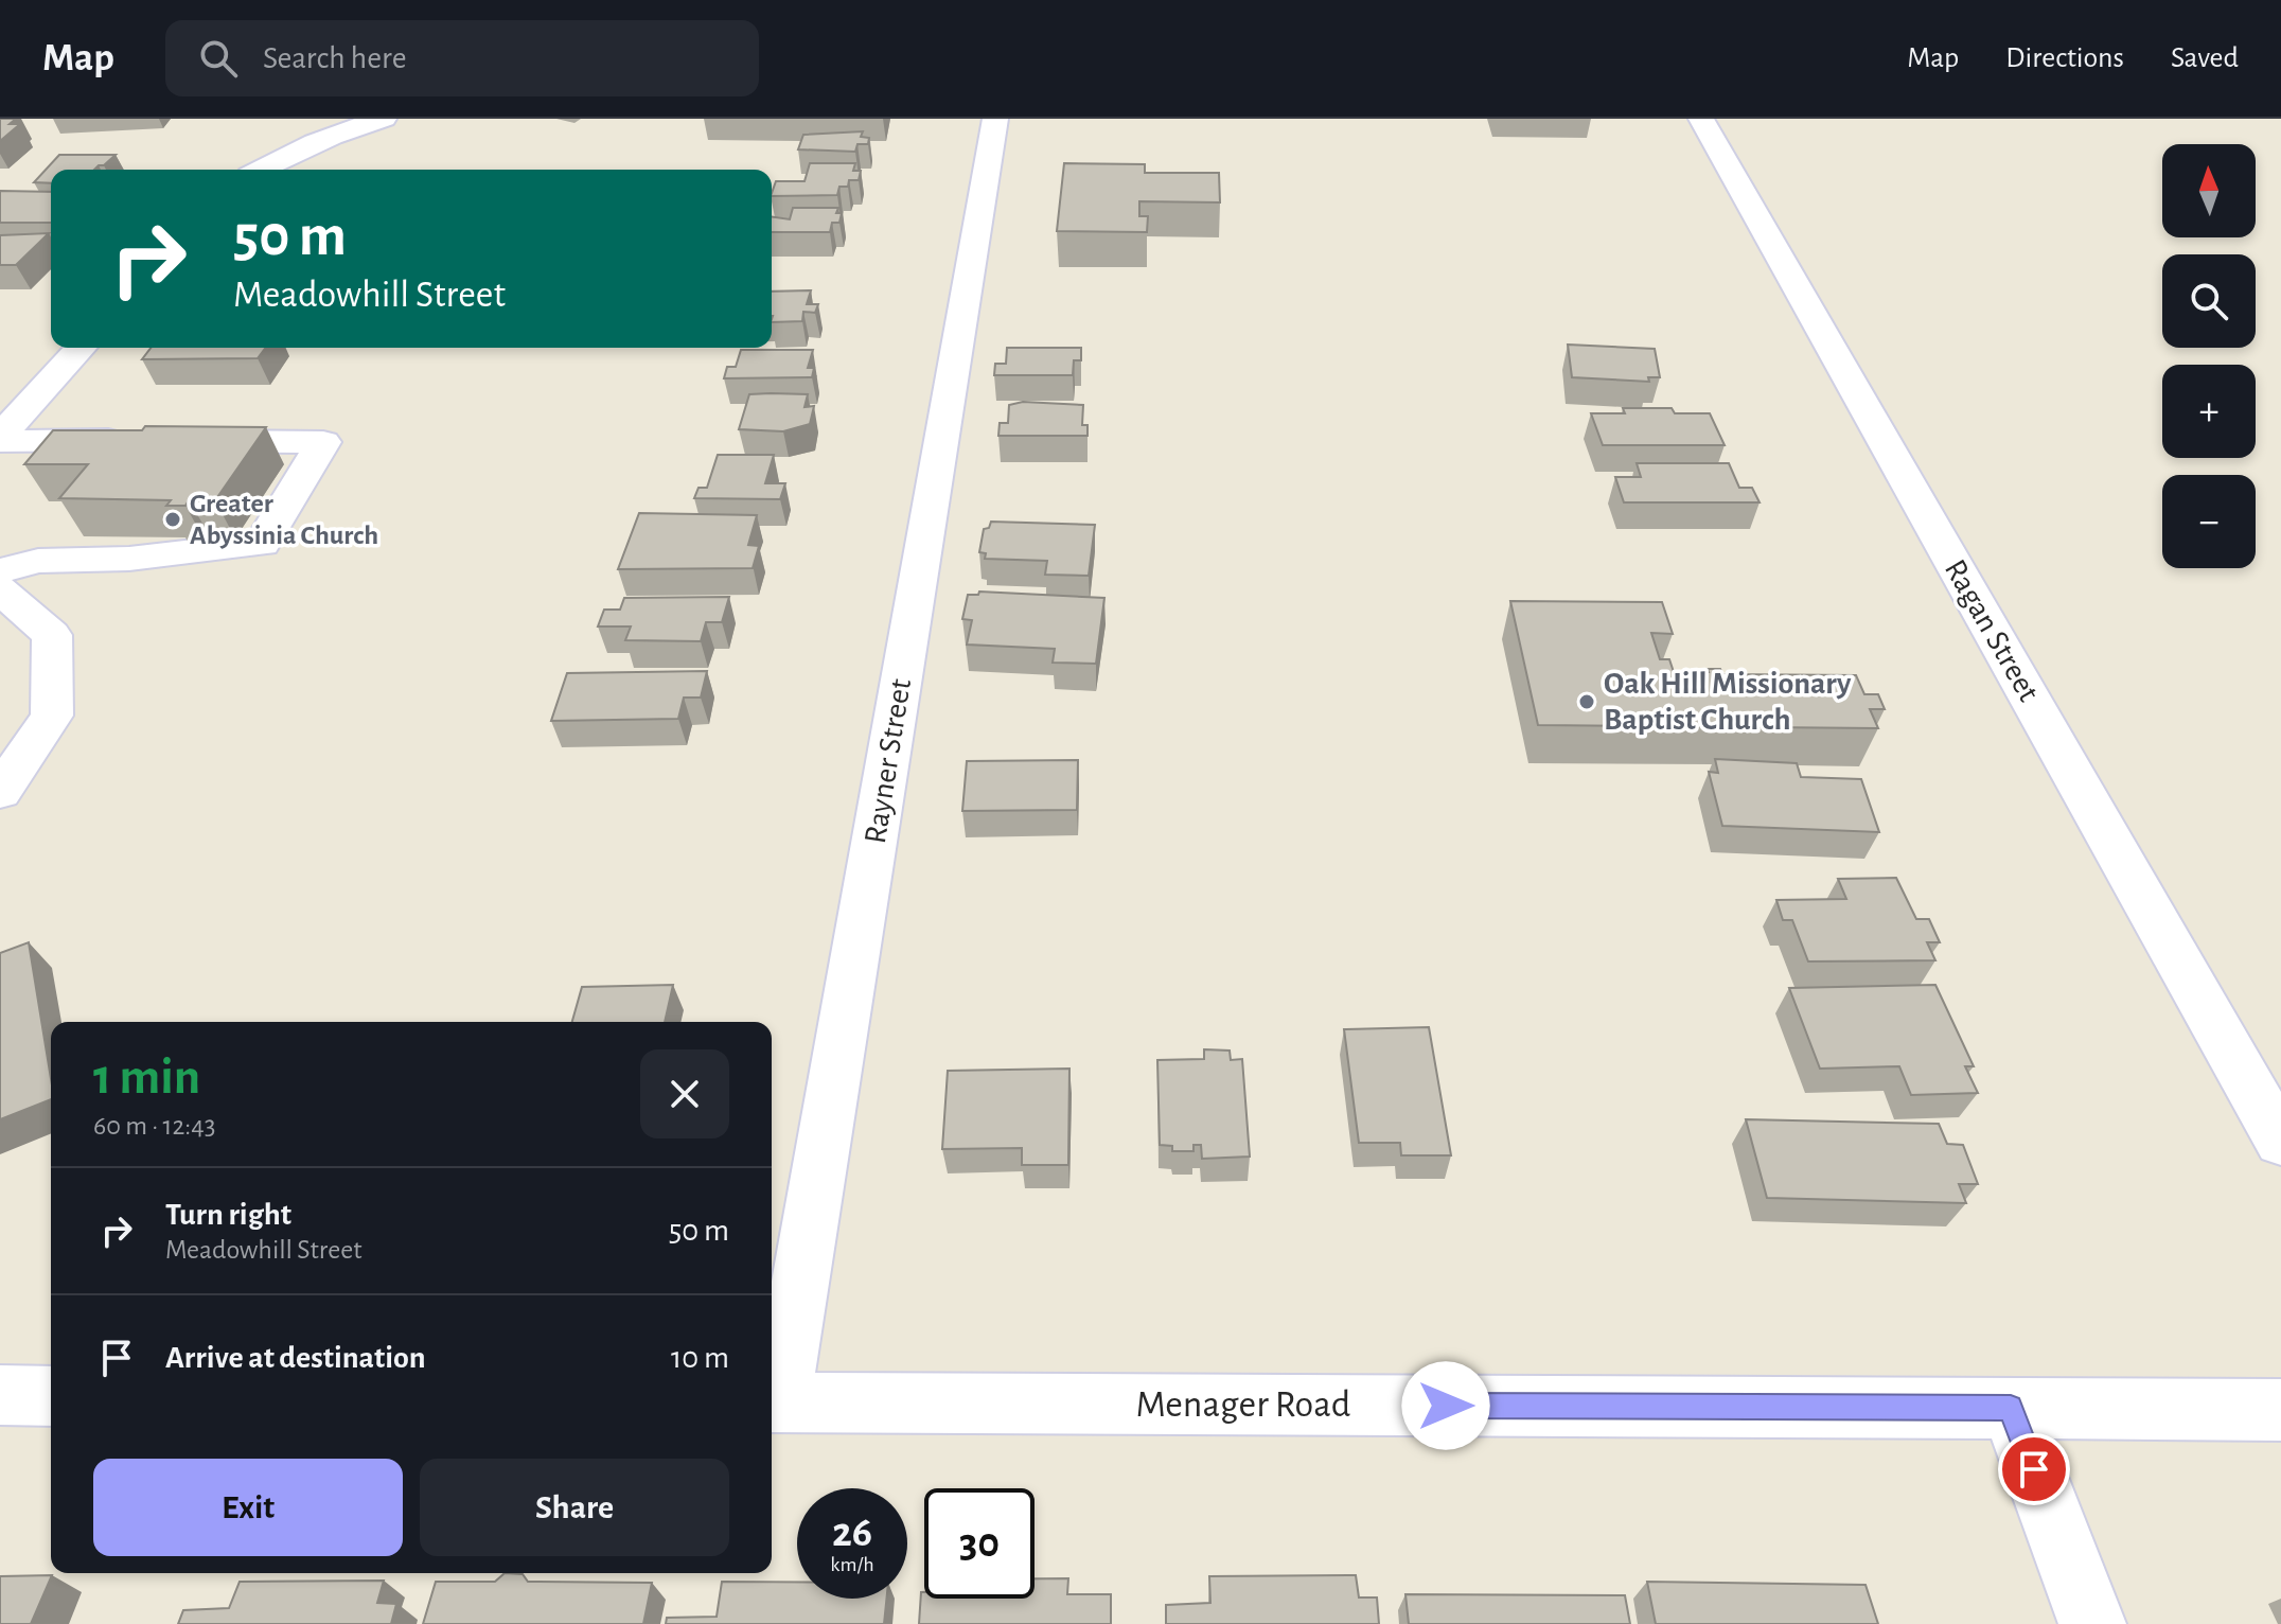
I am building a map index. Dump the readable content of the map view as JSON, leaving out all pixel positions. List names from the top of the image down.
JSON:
{
  "streets": {
    "street": ["Ragan Street", "Rayner Street", "Menager Road"]
  },
  "crossings": [
    ["Rayner Street", "Menager Road"]
  ],
  "places": ["Greater Abyssinia Church", "Oak Hill Missionary Baptist Church"],
  "north": "top",
  "page": {
    "header": "Map",
    "search": "Search here",
    "nav": ["Map", "Directions", "Saved"],
    "map_buttons": ["+", "−"],
    "turn": ["50 m", "Meadowhill Street"],
    "heading": ["1 min", "60 m · 12:43"],
    "list": [
      {
        "name": "Turn right",
        "note": "Meadowhill Street",
        "value": "50 m"
      },
      {
        "name": "Arrive at destination",
        "value": "10 m"
      }
    ],
    "buttons": ["Exit", "Share"],
    "speed": "26 km/h",
    "limit": "30"
  }
}
